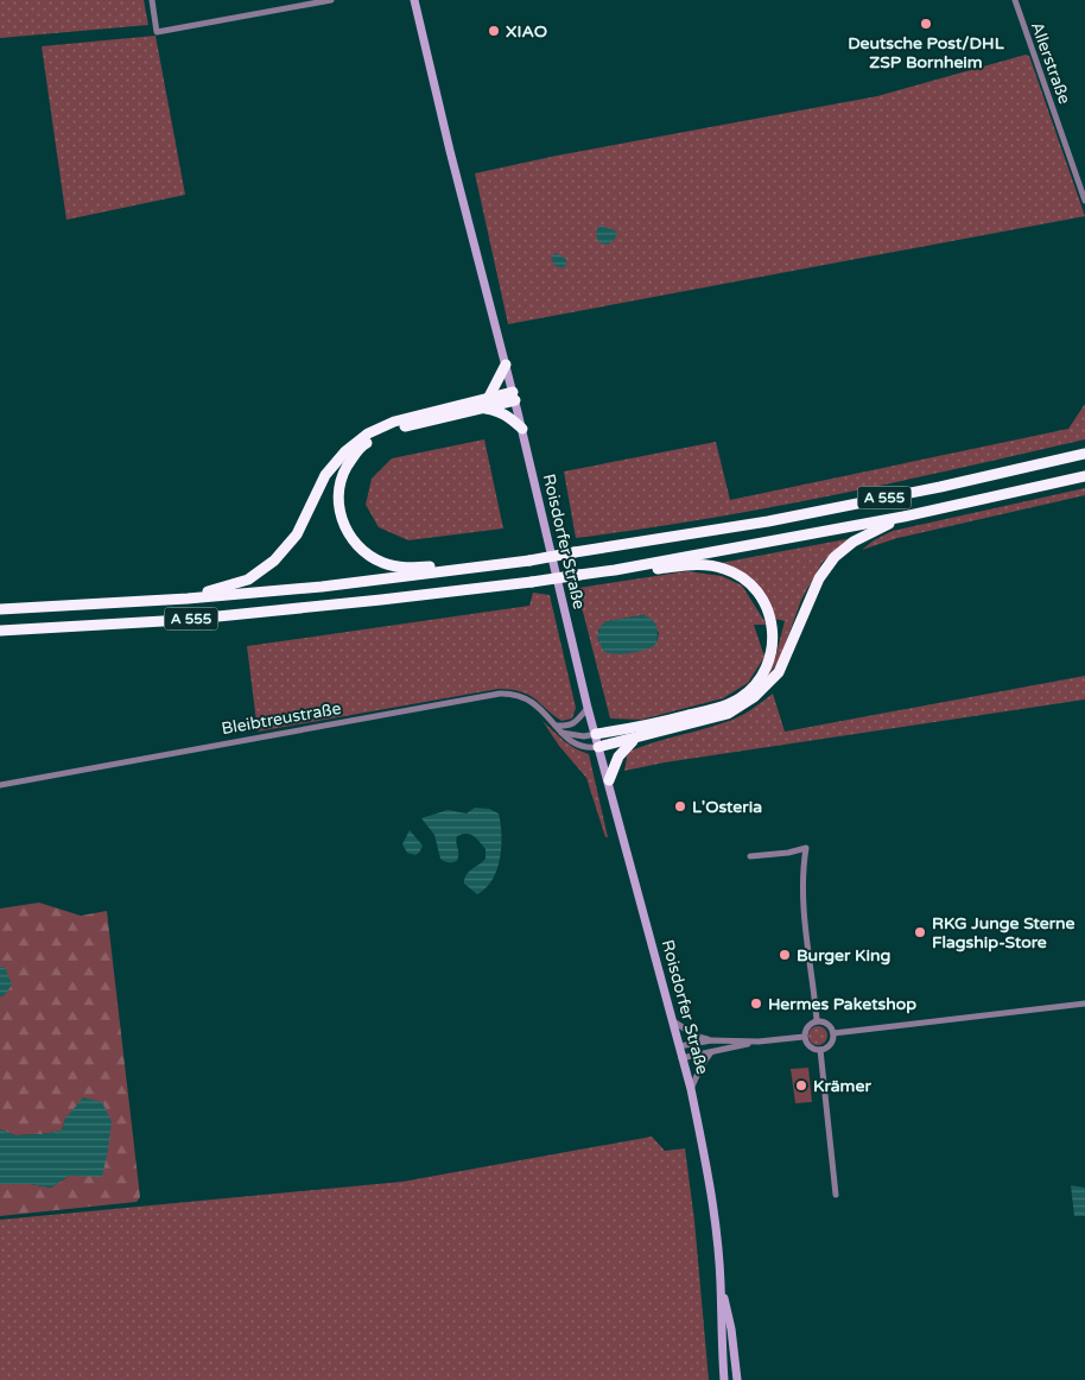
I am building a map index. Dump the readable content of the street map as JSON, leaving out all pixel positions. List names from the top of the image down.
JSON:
{
  "streets": {
    "highway": ["A 555"],
    "main road": ["Roisdorfer Straße"],
    "street": ["Allerstraße", "Bleibtreustraße"]
  },
  "crossings": [
    ["Roisdorfer Straße", "Bleibtreustraße"]
  ],
  "places": [
    "Deutsche Post/DHL ZSP Bornheim",
    "XIAO",
    "L'Osteria",
    "RKG Junge Sterne Flagship-Store",
    "Burger King",
    "Hermes Paketshop",
    "Krämer"
  ]
}
